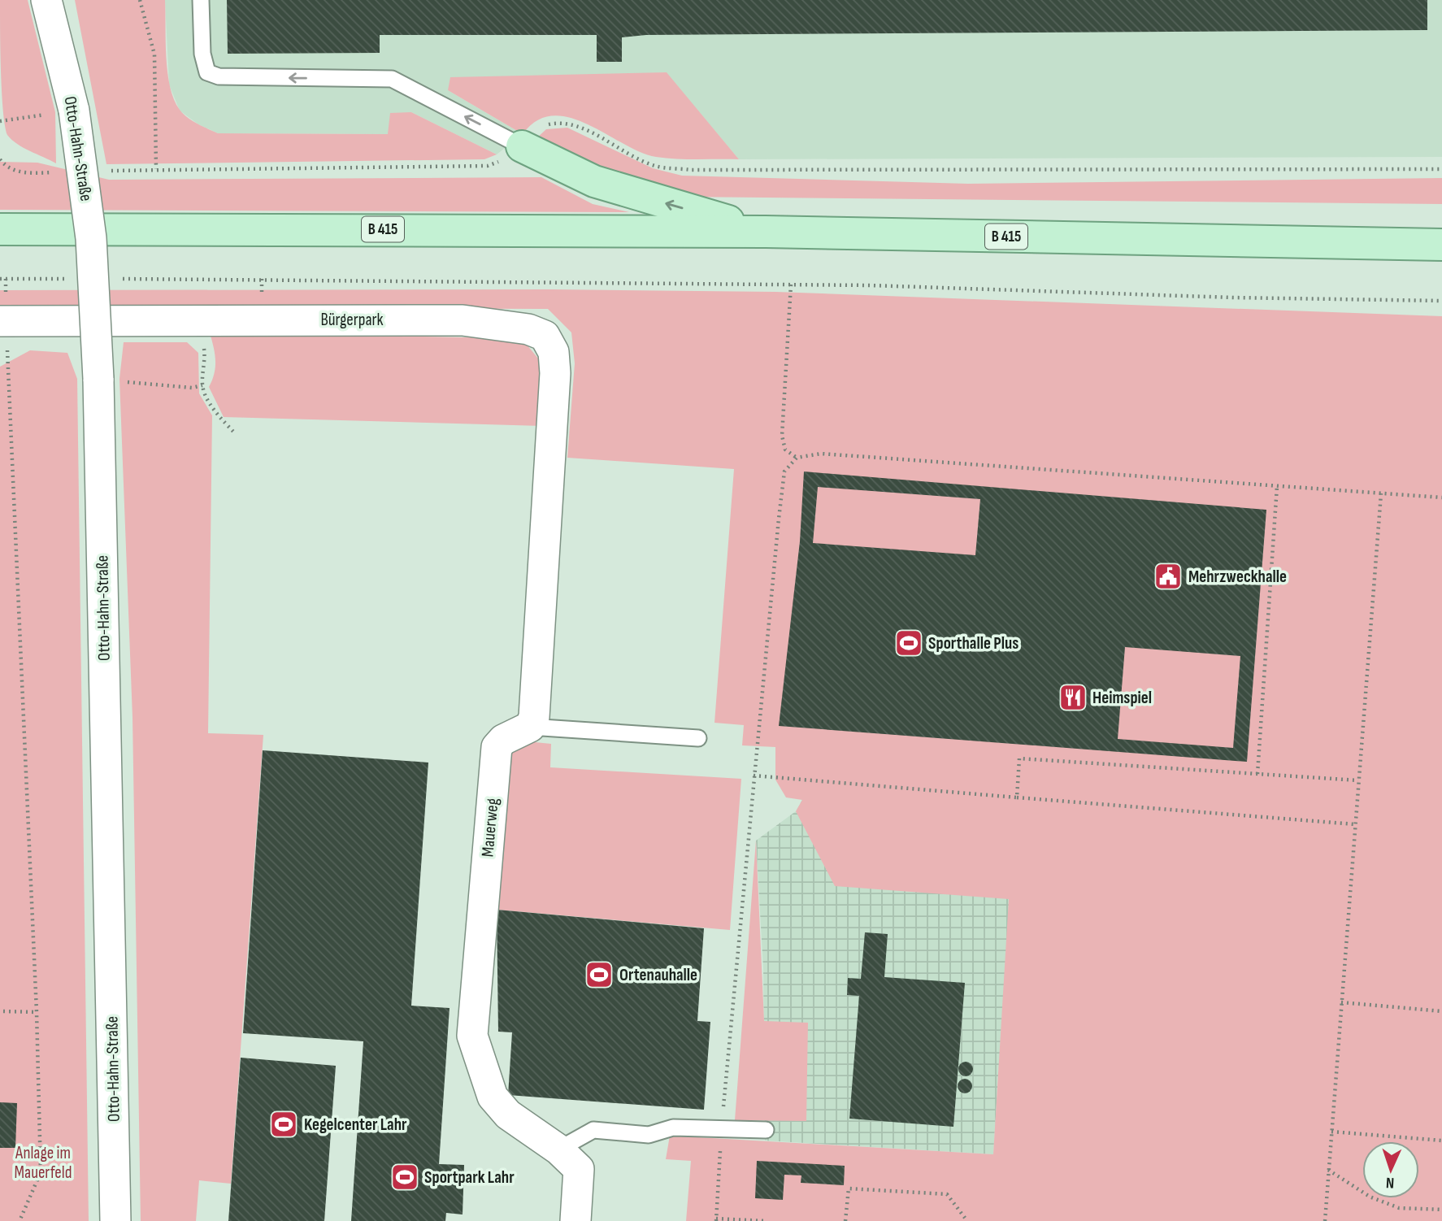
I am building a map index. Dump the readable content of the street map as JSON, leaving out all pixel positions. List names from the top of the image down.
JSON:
{
  "streets": {
    "main road": ["B 415"],
    "street": ["Otto-Hahn-Straße", "Bürgerpark", "Mauerweg"]
  },
  "crossings": [
    ["Bürgerpark", "Mauerweg"]
  ],
  "parks": ["Anlage im Mauerfeld"],
  "places": {
    "public building": ["Mehrzweckhalle"],
    "sports": [
      "Sporthalle Plus",
      "Ortenauhalle",
      "Kegelcenter Lahr",
      "Sportpark Lahr"
    ],
    "restaurant": ["Heimspiel"]
  },
  "north": "bottom"
}
